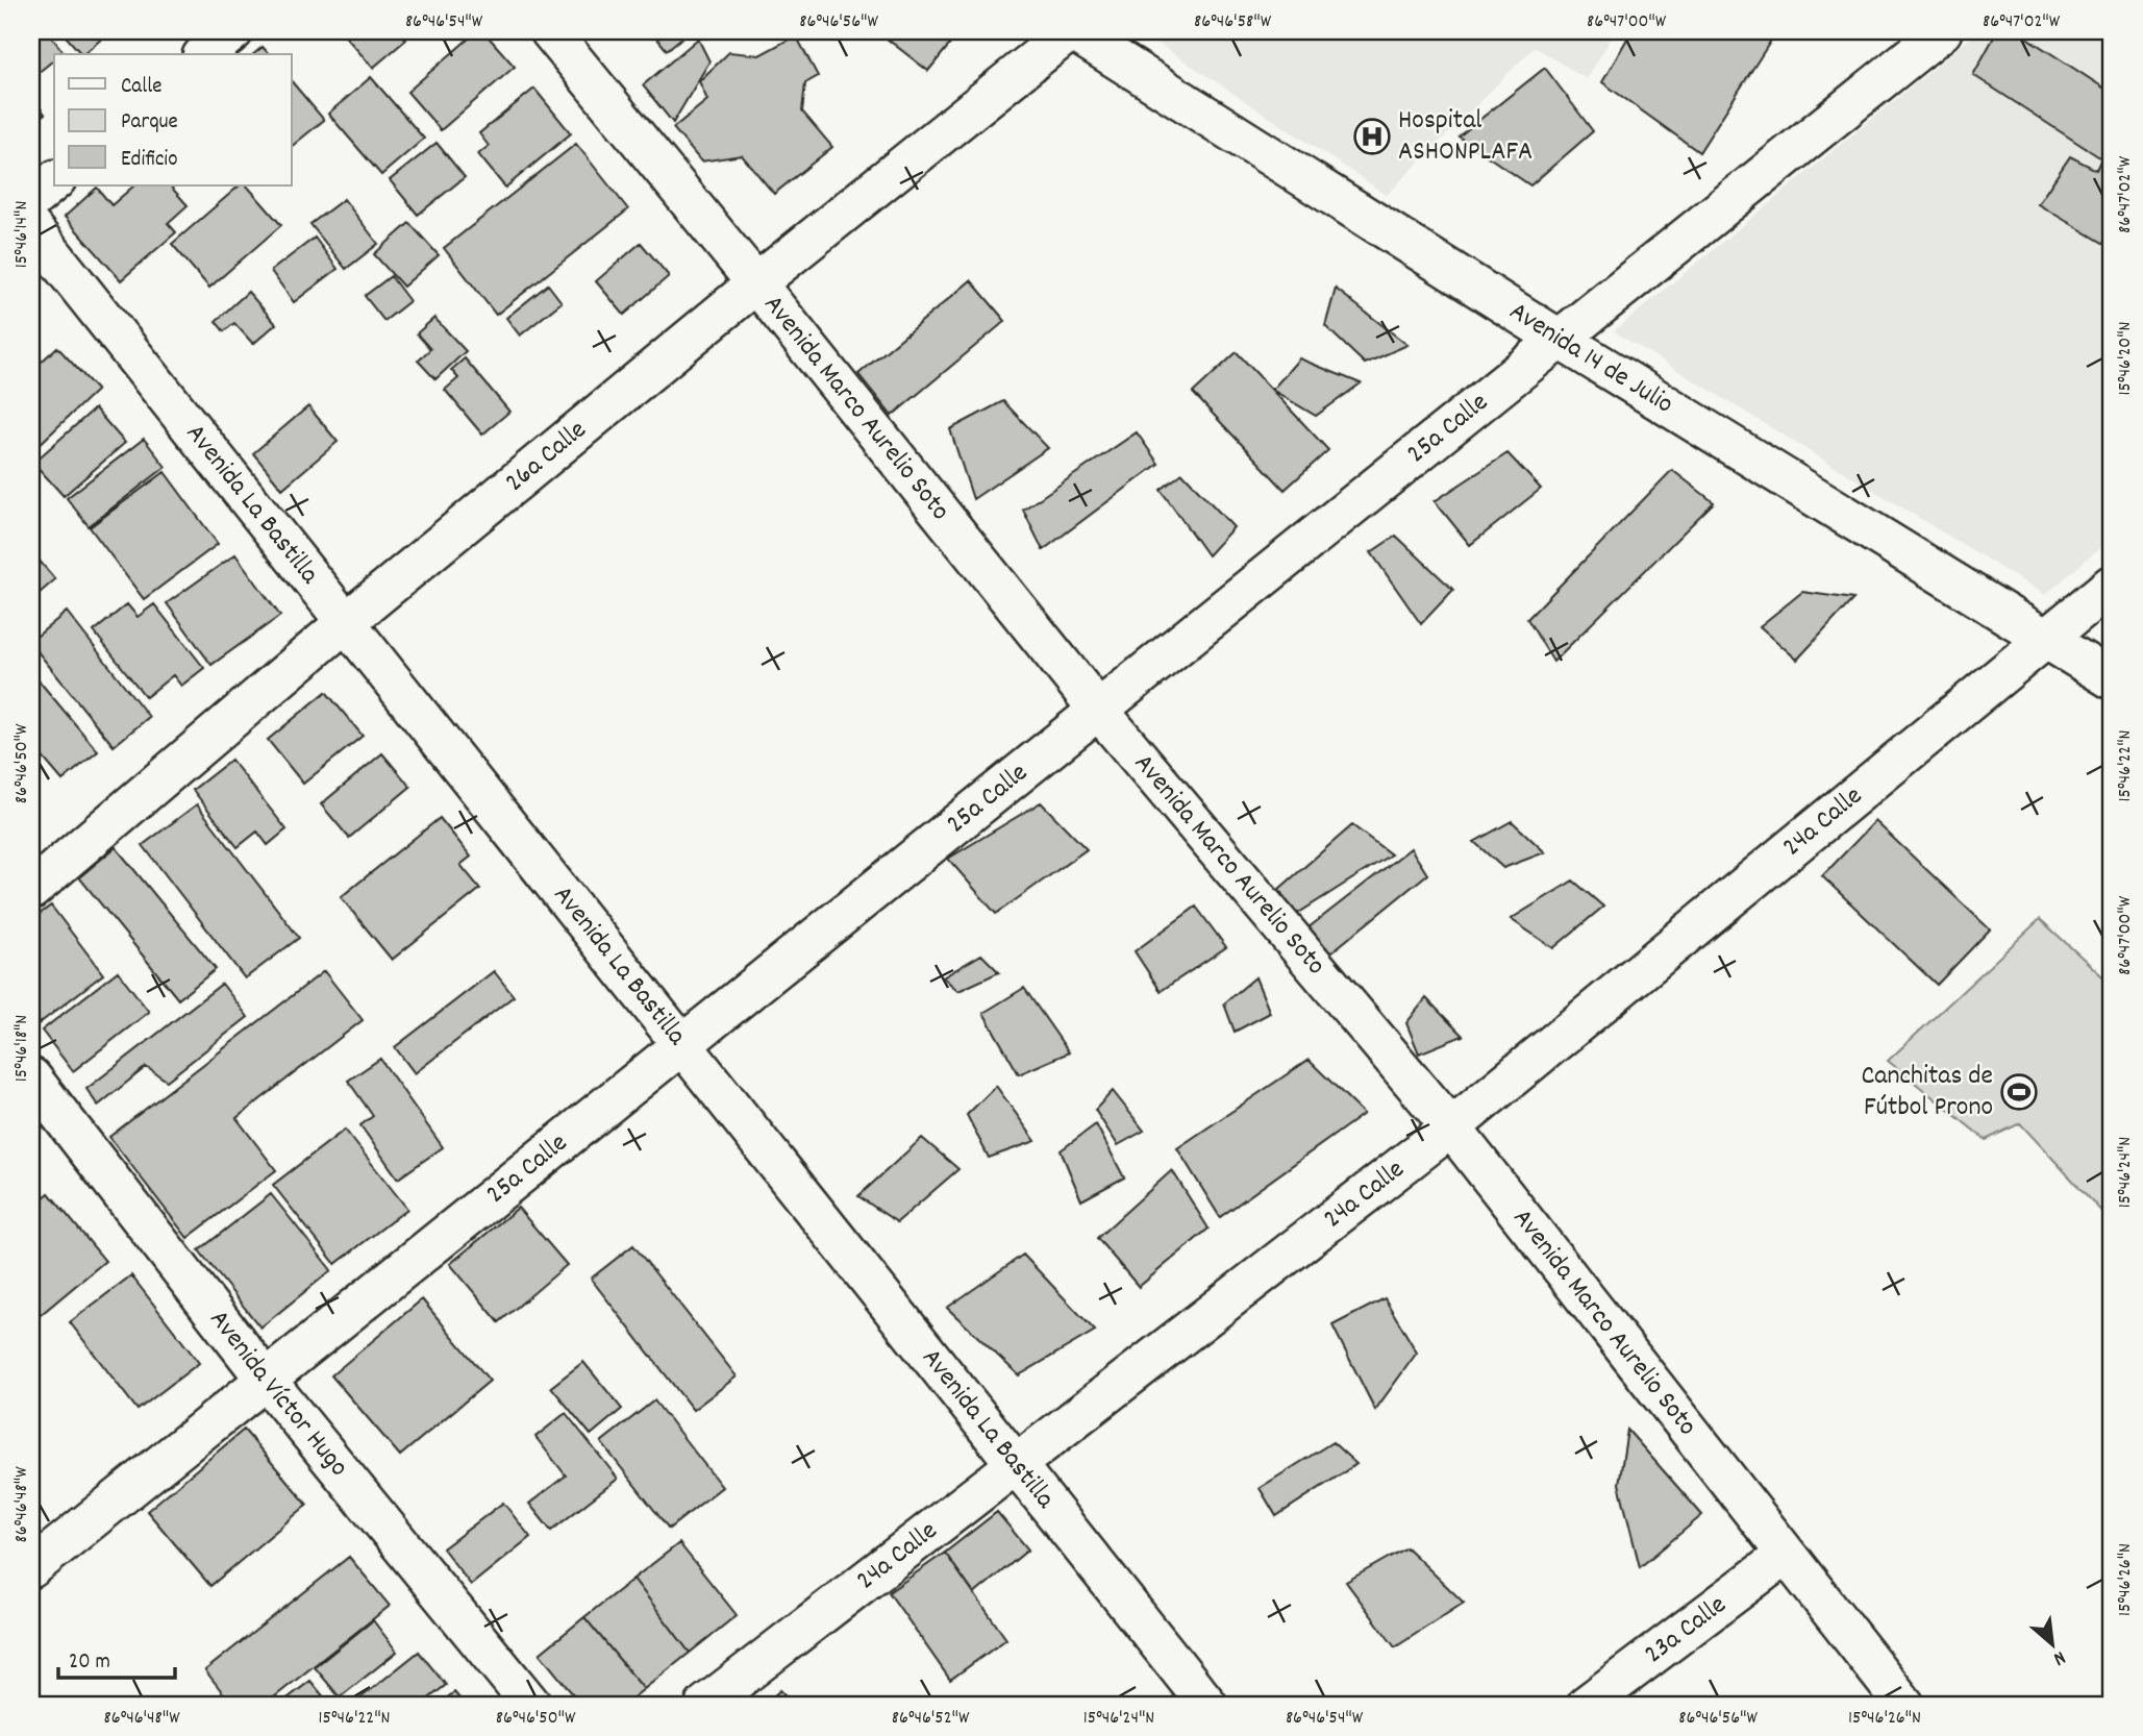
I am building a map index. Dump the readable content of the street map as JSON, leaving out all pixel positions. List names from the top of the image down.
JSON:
{
  "streets": {
    "street": [
      "Avenida 14 de Julio",
      "Avenida Marco Aurelio Soto",
      "25a Calle",
      "26a Calle",
      "Avenida La Bastilla",
      "24a Calle",
      "Avenida Víctor Hugo",
      "23a Calle"
    ]
  },
  "crossings": [
    ["Avenida 14 de Julio", "25a Calle"],
    ["Avenida 14 de Julio", "26a Calle"],
    ["Avenida 14 de Julio", "24a Calle"],
    ["Avenida Marco Aurelio Soto", "25a Calle"],
    ["Avenida Marco Aurelio Soto", "26a Calle"],
    ["Avenida Marco Aurelio Soto", "24a Calle"],
    ["Avenida Marco Aurelio Soto", "23a Calle"],
    ["25a Calle", "Avenida La Bastilla"],
    ["25a Calle", "Avenida Víctor Hugo"],
    ["26a Calle", "Avenida La Bastilla"],
    ["Avenida La Bastilla", "24a Calle"]
  ],
  "places": {
    "hospital": ["Hospital ASHONPLAFA"],
    "sports": ["Canchitas de Fútbol Prono"]
  },
  "legend": ["Calle", "Parque", "Edificio"],
  "scale_bar": "20 m",
  "north": "bottom right",
  "coordinates": [
    "86°46'54\"W",
    "86°46'56\"W",
    "86°46'58\"W",
    "86°47'00\"W",
    "86°47'02\"W",
    "15°46'14\"N",
    "15°46'20\"N",
    "86°46'50\"W",
    "15°46'22\"N",
    "15°46'18\"N",
    "15°46'24\"N",
    "86°46'48\"W",
    "15°46'26\"N",
    "86°46'52\"W"
  ]
}
